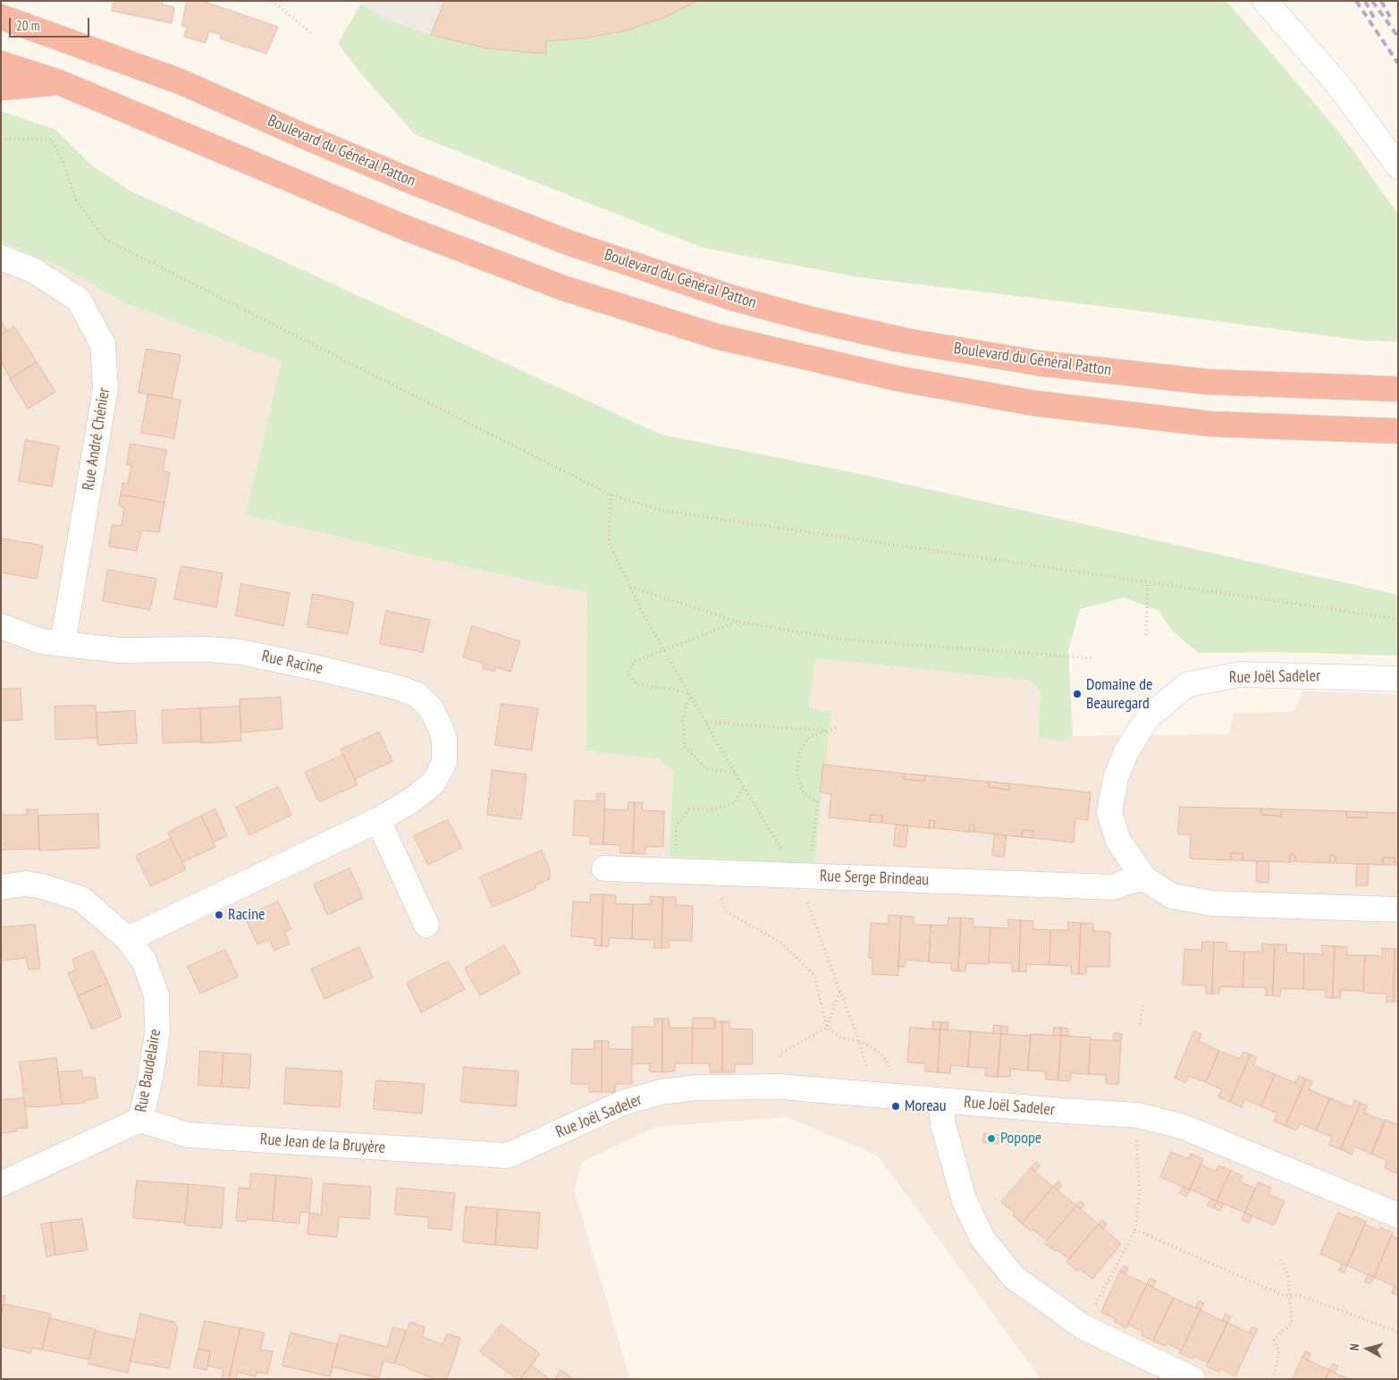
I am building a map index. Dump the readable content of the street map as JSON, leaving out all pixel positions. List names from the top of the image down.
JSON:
{
  "streets": {
    "highway": ["Boulevard du Général Patton"],
    "street": [
      "Rue André Chénier",
      "Rue Racine",
      "Rue Joël Sadeler",
      "Rue Serge Brindeau",
      "Rue Baudelaire",
      "Rue Jean de la Bruyère"
    ]
  },
  "crossings": [
    ["Rue André Chénier", "Rue Racine"],
    ["Rue Racine", "Rue Baudelaire"],
    ["Rue Joël Sadeler", "Rue Serge Brindeau"],
    ["Rue Joël Sadeler", "Rue Jean de la Bruyère"],
    ["Rue Baudelaire", "Rue Jean de la Bruyère"]
  ],
  "places": [
    "Domaine de Beauregard",
    "Racine",
    "Moreau",
    "Popope"
  ],
  "scale_bar": "20 m",
  "north": "left"
}
